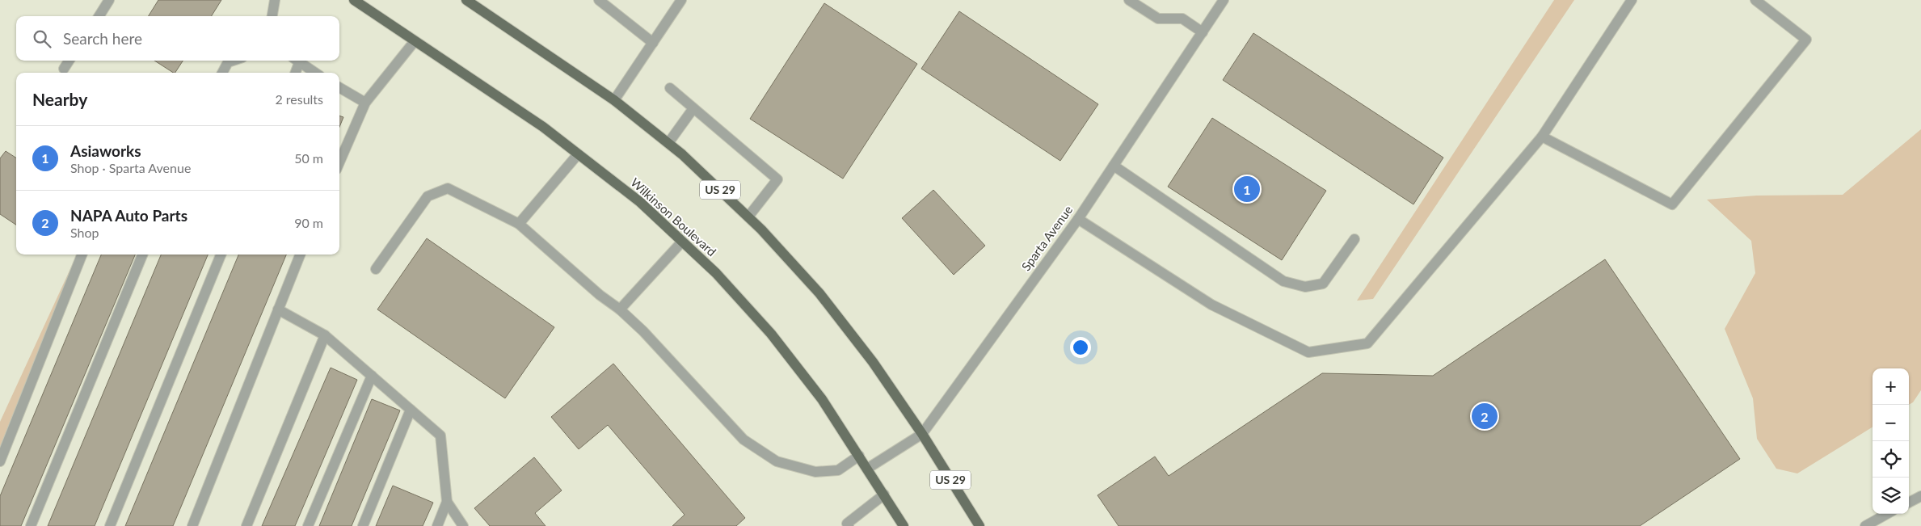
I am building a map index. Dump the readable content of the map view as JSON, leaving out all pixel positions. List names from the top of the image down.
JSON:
{
  "streets": {
    "main road": ["US 29", "Wilkinson Boulevard"],
    "street": ["Sparta Avenue"]
  },
  "crossings": [
    ["US 29", "Sparta Avenue"],
    ["Wilkinson Boulevard", "Sparta Avenue"]
  ],
  "page": {
    "search": "Search here",
    "heading": ["Nearby", "2 results"],
    "list": [
      {
        "mark": "1",
        "name": "Asiaworks",
        "note": "Shop · Sparta Avenue",
        "value": "50 m"
      },
      {
        "mark": "2",
        "name": "NAPA Auto Parts",
        "note": "Shop",
        "value": "90 m"
      }
    ],
    "pins": ["1", "2"],
    "map_buttons": ["+", "−"]
  }
}
